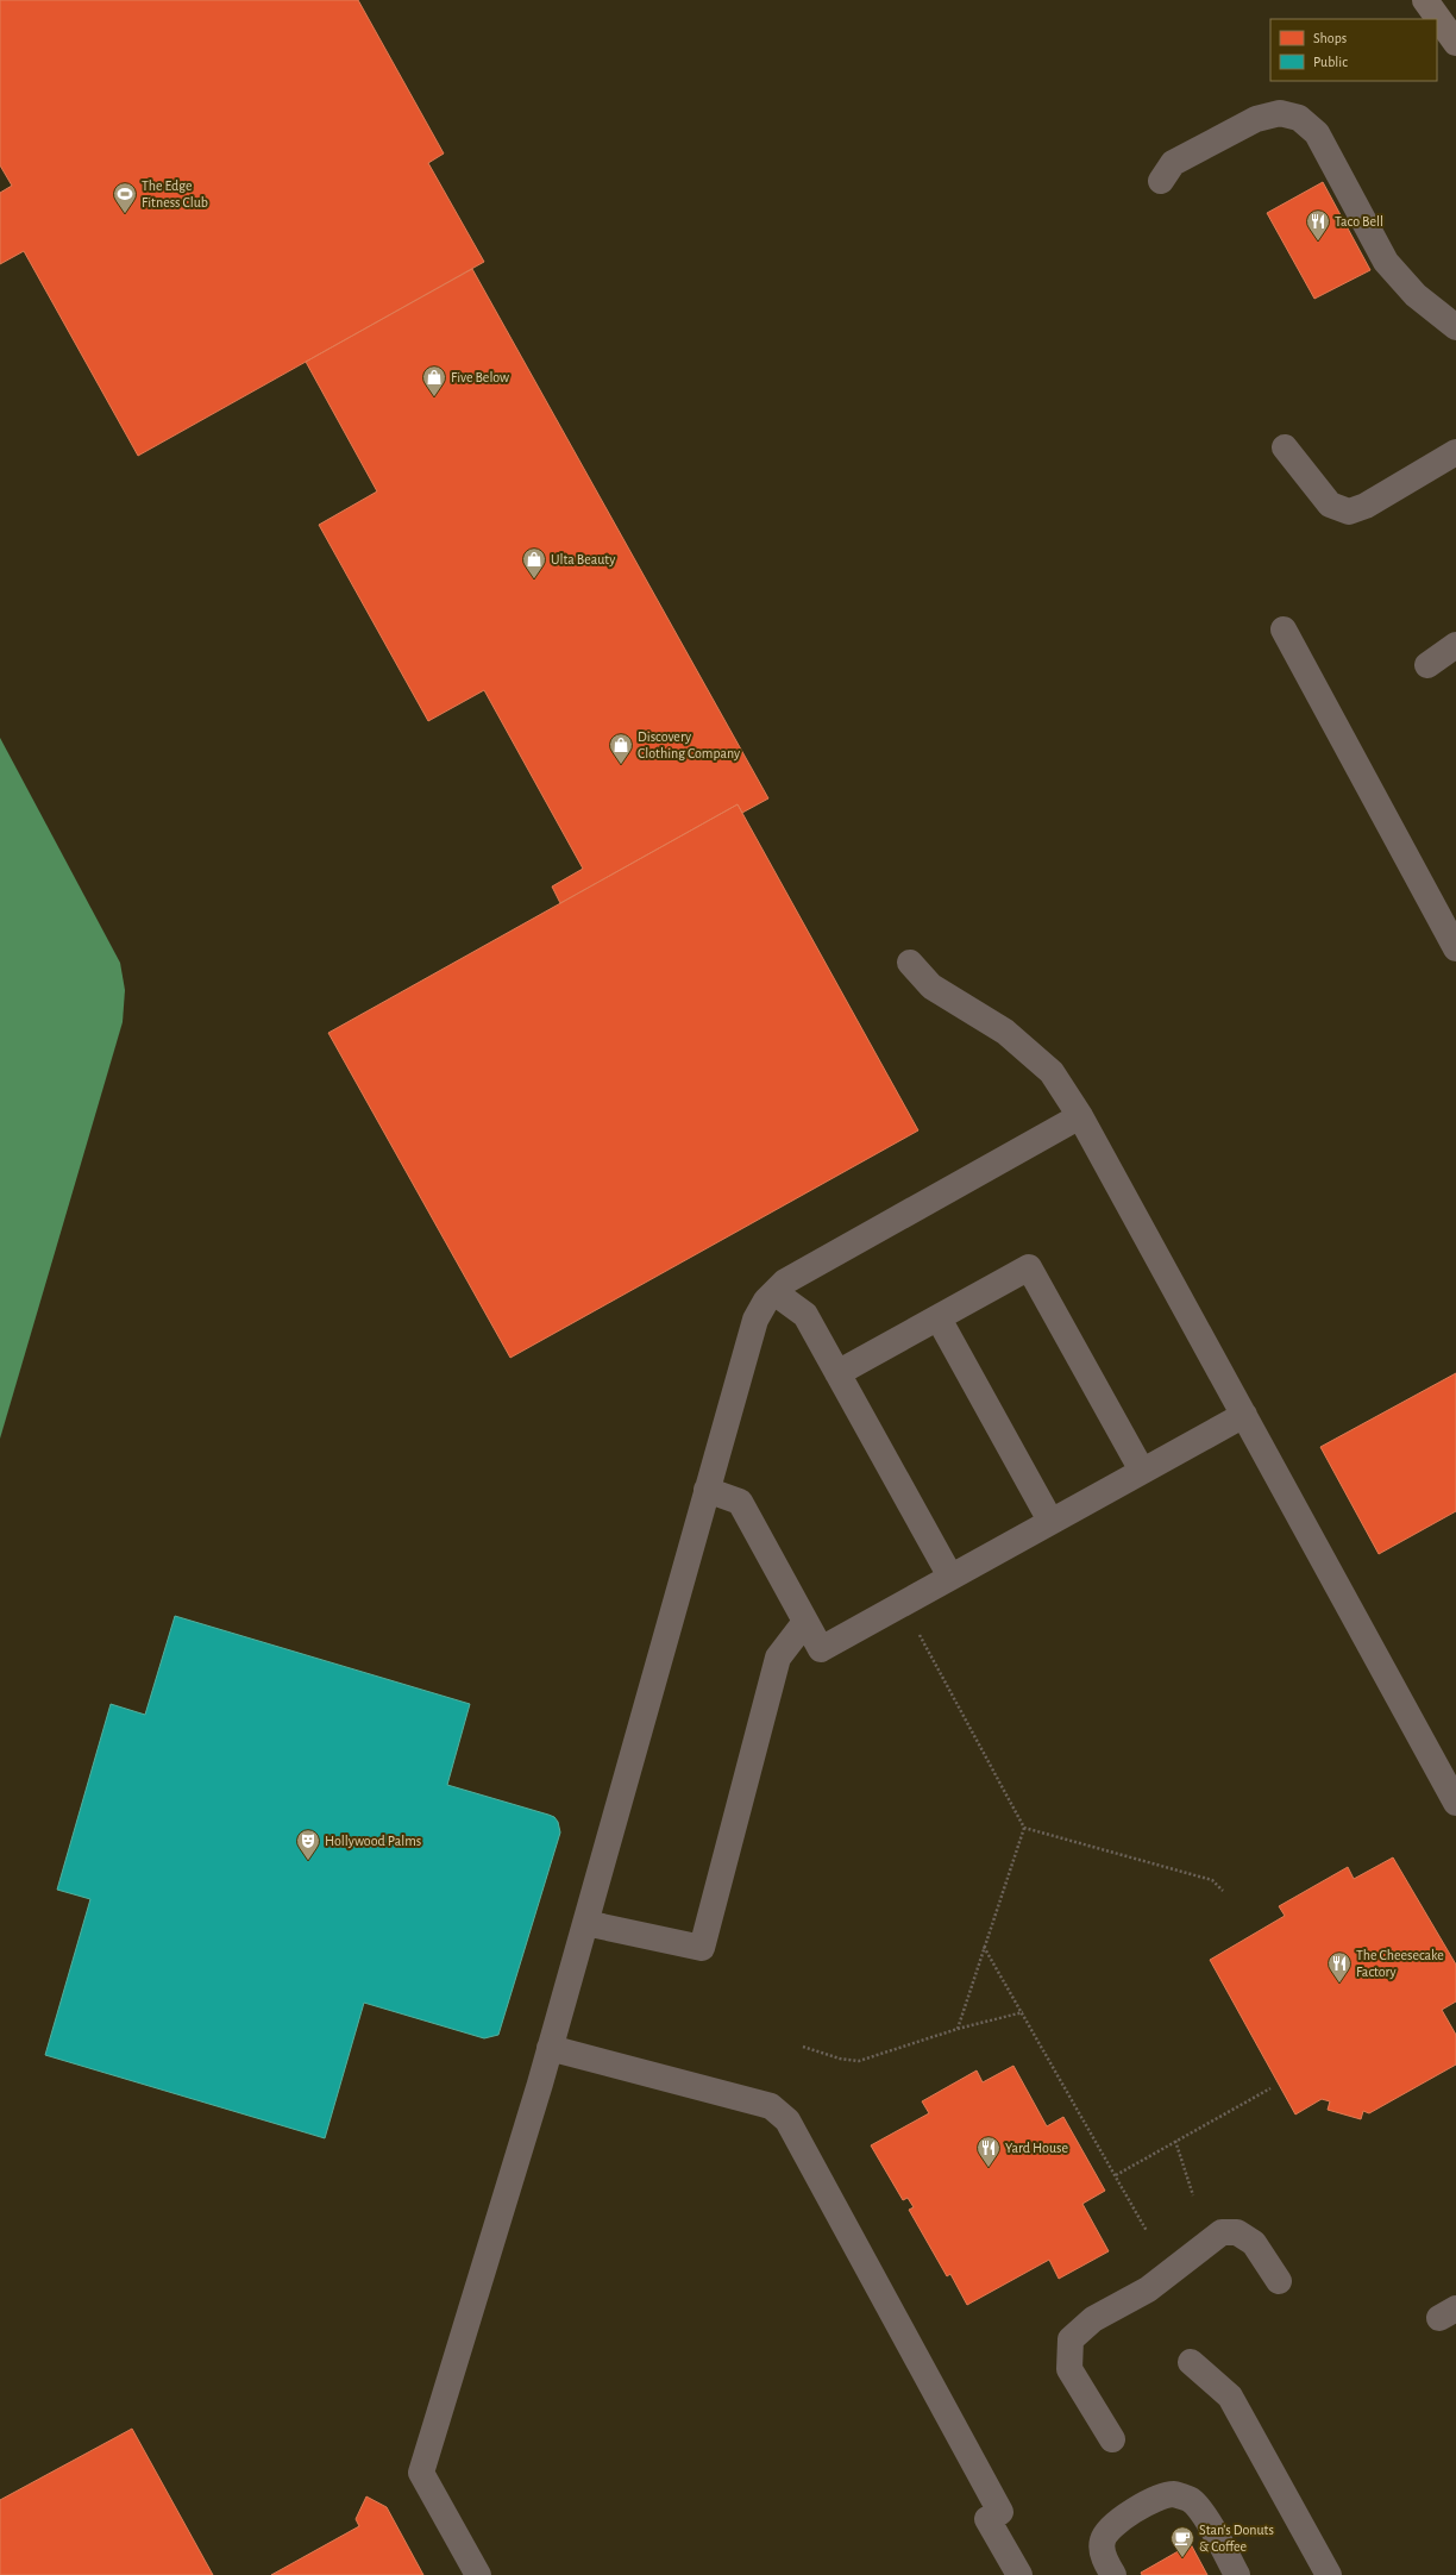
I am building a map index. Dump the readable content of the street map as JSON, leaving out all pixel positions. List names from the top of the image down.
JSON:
{
  "places": {
    "sports": ["The Edge Fitness Club"],
    "restaurant": ["Taco Bell", "The Cheesecake Factory", "Yard House"],
    "shop": ["Five Below", "Ulta Beauty", "Discovery Clothing Company"],
    "theatre": ["Hollywood Palms"],
    "cafe": ["Stan's Donuts & Coffee"]
  },
  "legend": ["Shops", "Public"]
}
